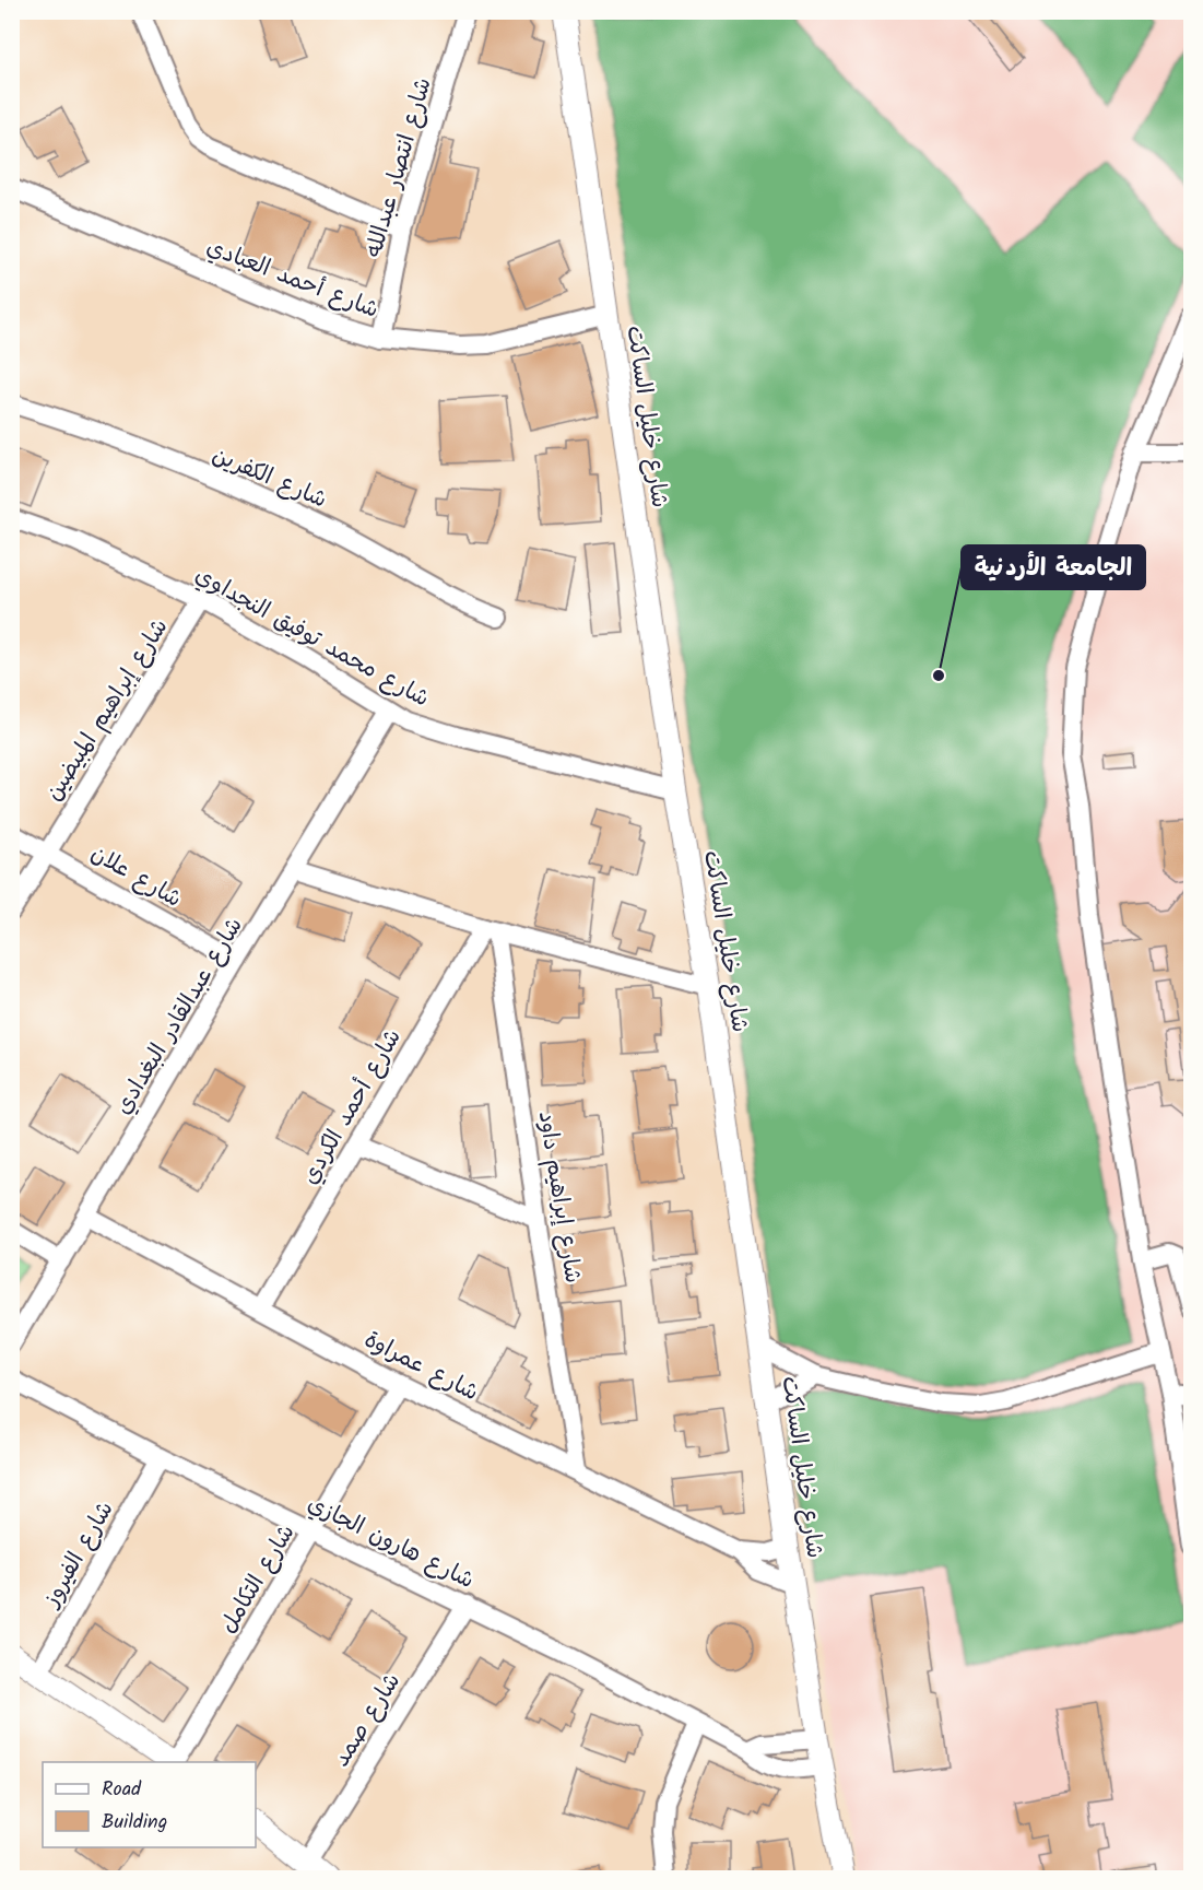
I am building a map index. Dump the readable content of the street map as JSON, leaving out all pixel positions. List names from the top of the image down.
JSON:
{
  "streets": {
    "street": [
      "شارع انتصار عبدالله",
      "شارع أحمد العبادي",
      "شارع خليل الساكت",
      "شارع الكفرين",
      "شارع محمد توفيق النجداوي",
      "شارع إبراهيم المبيضين",
      "شارع علان",
      "شارع عبدالقادر البغدادي",
      "شارع أحمد الكردي",
      "شارع إبراهيم داود",
      "شارع عمراوة",
      "شارع هارون الجازي",
      "شارع الفيروز",
      "شارع التكامل",
      "شارع صمد"
    ]
  },
  "crossings": [
    ["شارع انتصار عبدالله", "شارع أحمد العبادي"],
    ["شارع أحمد العبادي", "شارع خليل الساكت"],
    ["شارع خليل الساكت", "شارع محمد توفيق النجداوي"],
    ["شارع خليل الساكت", "شارع عمراوة"],
    ["شارع خليل الساكت", "شارع هارون الجازي"],
    ["شارع محمد توفيق النجداوي", "شارع إبراهيم المبيضين"],
    ["شارع محمد توفيق النجداوي", "شارع عبدالقادر البغدادي"],
    ["شارع إبراهيم المبيضين", "شارع علان"],
    ["شارع علان", "شارع عبدالقادر البغدادي"],
    ["شارع عبدالقادر البغدادي", "شارع عمراوة"],
    ["شارع أحمد الكردي", "شارع إبراهيم داود"],
    ["شارع أحمد الكردي", "شارع عمراوة"],
    ["شارع إبراهيم داود", "شارع عمراوة"],
    ["شارع عمراوة", "شارع التكامل"],
    ["شارع هارون الجازي", "شارع الفيروز"],
    ["شارع هارون الجازي", "شارع التكامل"],
    ["شارع هارون الجازي", "شارع صمد"]
  ],
  "places": ["الجامعة الأردنية"],
  "legend": ["Road", "Building"]
}
